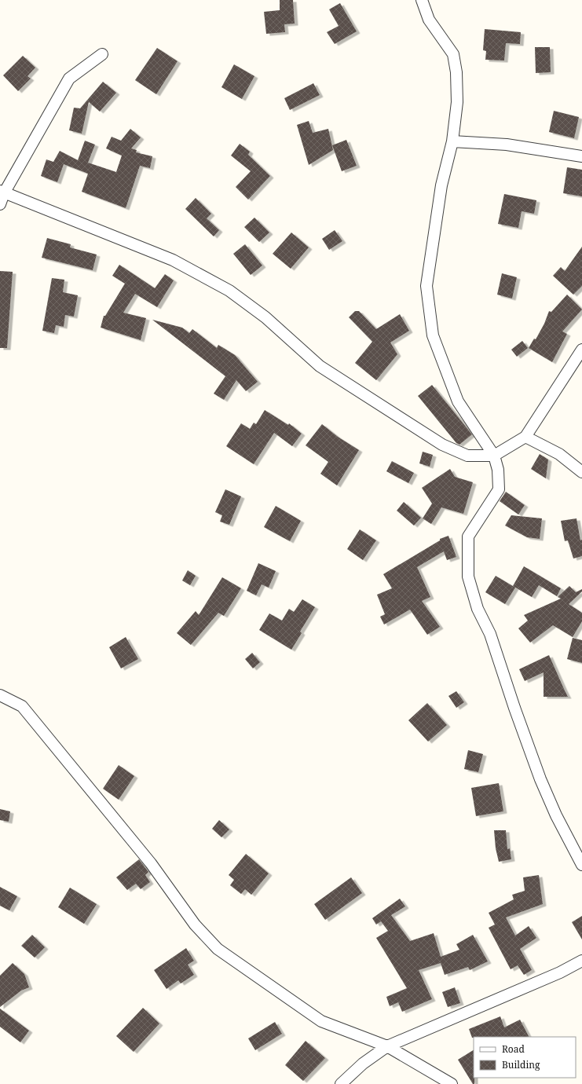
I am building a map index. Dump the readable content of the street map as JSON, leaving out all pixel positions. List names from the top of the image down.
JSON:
{
  "legend": ["Road", "Building"]
}
